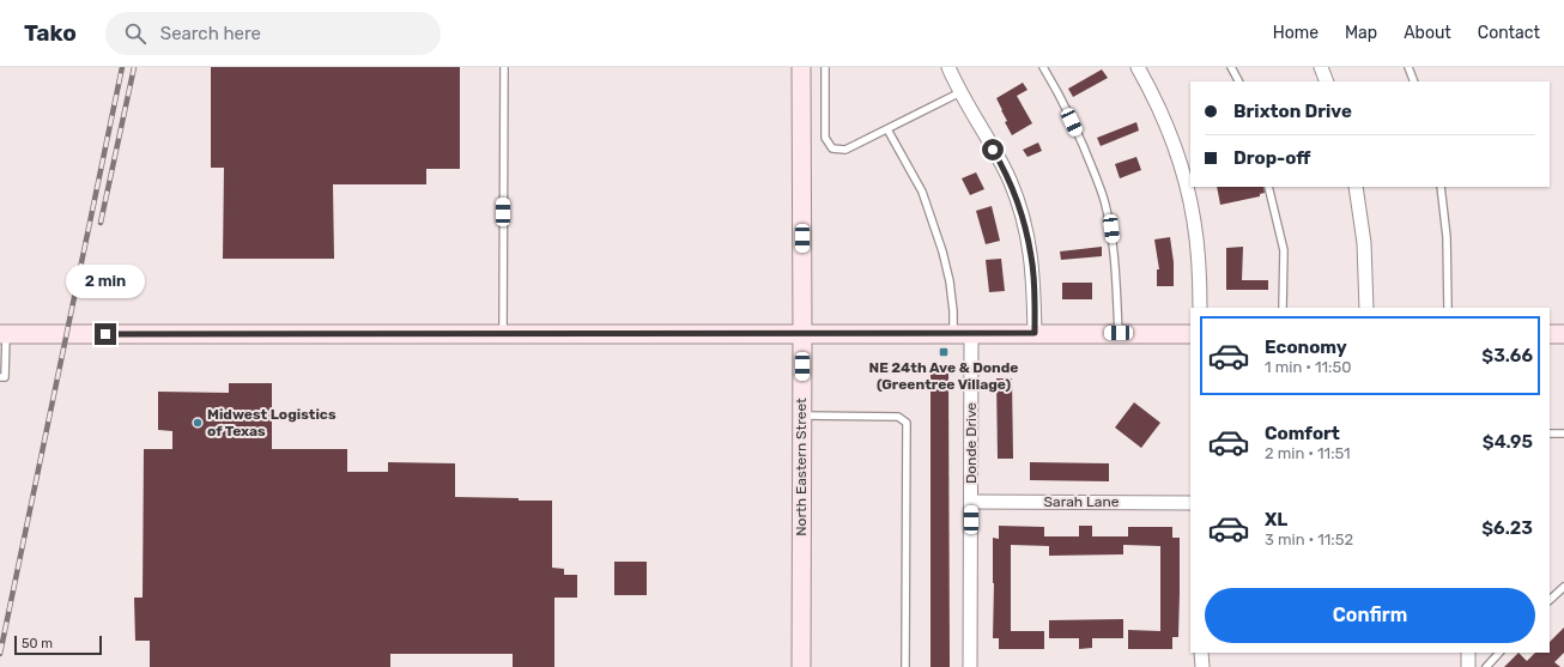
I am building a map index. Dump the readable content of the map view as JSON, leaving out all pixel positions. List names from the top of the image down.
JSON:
{
  "streets": {
    "main road": ["North Eastern Street"],
    "street": ["Donde Drive", "Sarah Lane"]
  },
  "crossings": [
    ["Donde Drive", "Sarah Lane"]
  ],
  "places": {
    "transit": ["NE 24th Ave & Donde (Greentree Village)"],
    "other": ["Midwest Logistics of Texas"]
  },
  "scale_bar": "50 m",
  "page": {
    "header": "Tako",
    "search": "Search here",
    "nav": [
      "Home",
      "Map",
      "About",
      "Contact"
    ],
    "banner": ["Brixton Drive", "Drop-off"],
    "bubble": "2 min",
    "list": [
      {
        "name": "Economy",
        "note": "1 min · 11:50",
        "value": "$3.66"
      },
      {
        "name": "Comfort",
        "note": "2 min · 11:51",
        "value": "$4.95"
      },
      {
        "name": "XL",
        "note": "3 min · 11:52",
        "value": "$6.23"
      }
    ],
    "buttons": "Confirm",
    "scale": "50 m"
  }
}
